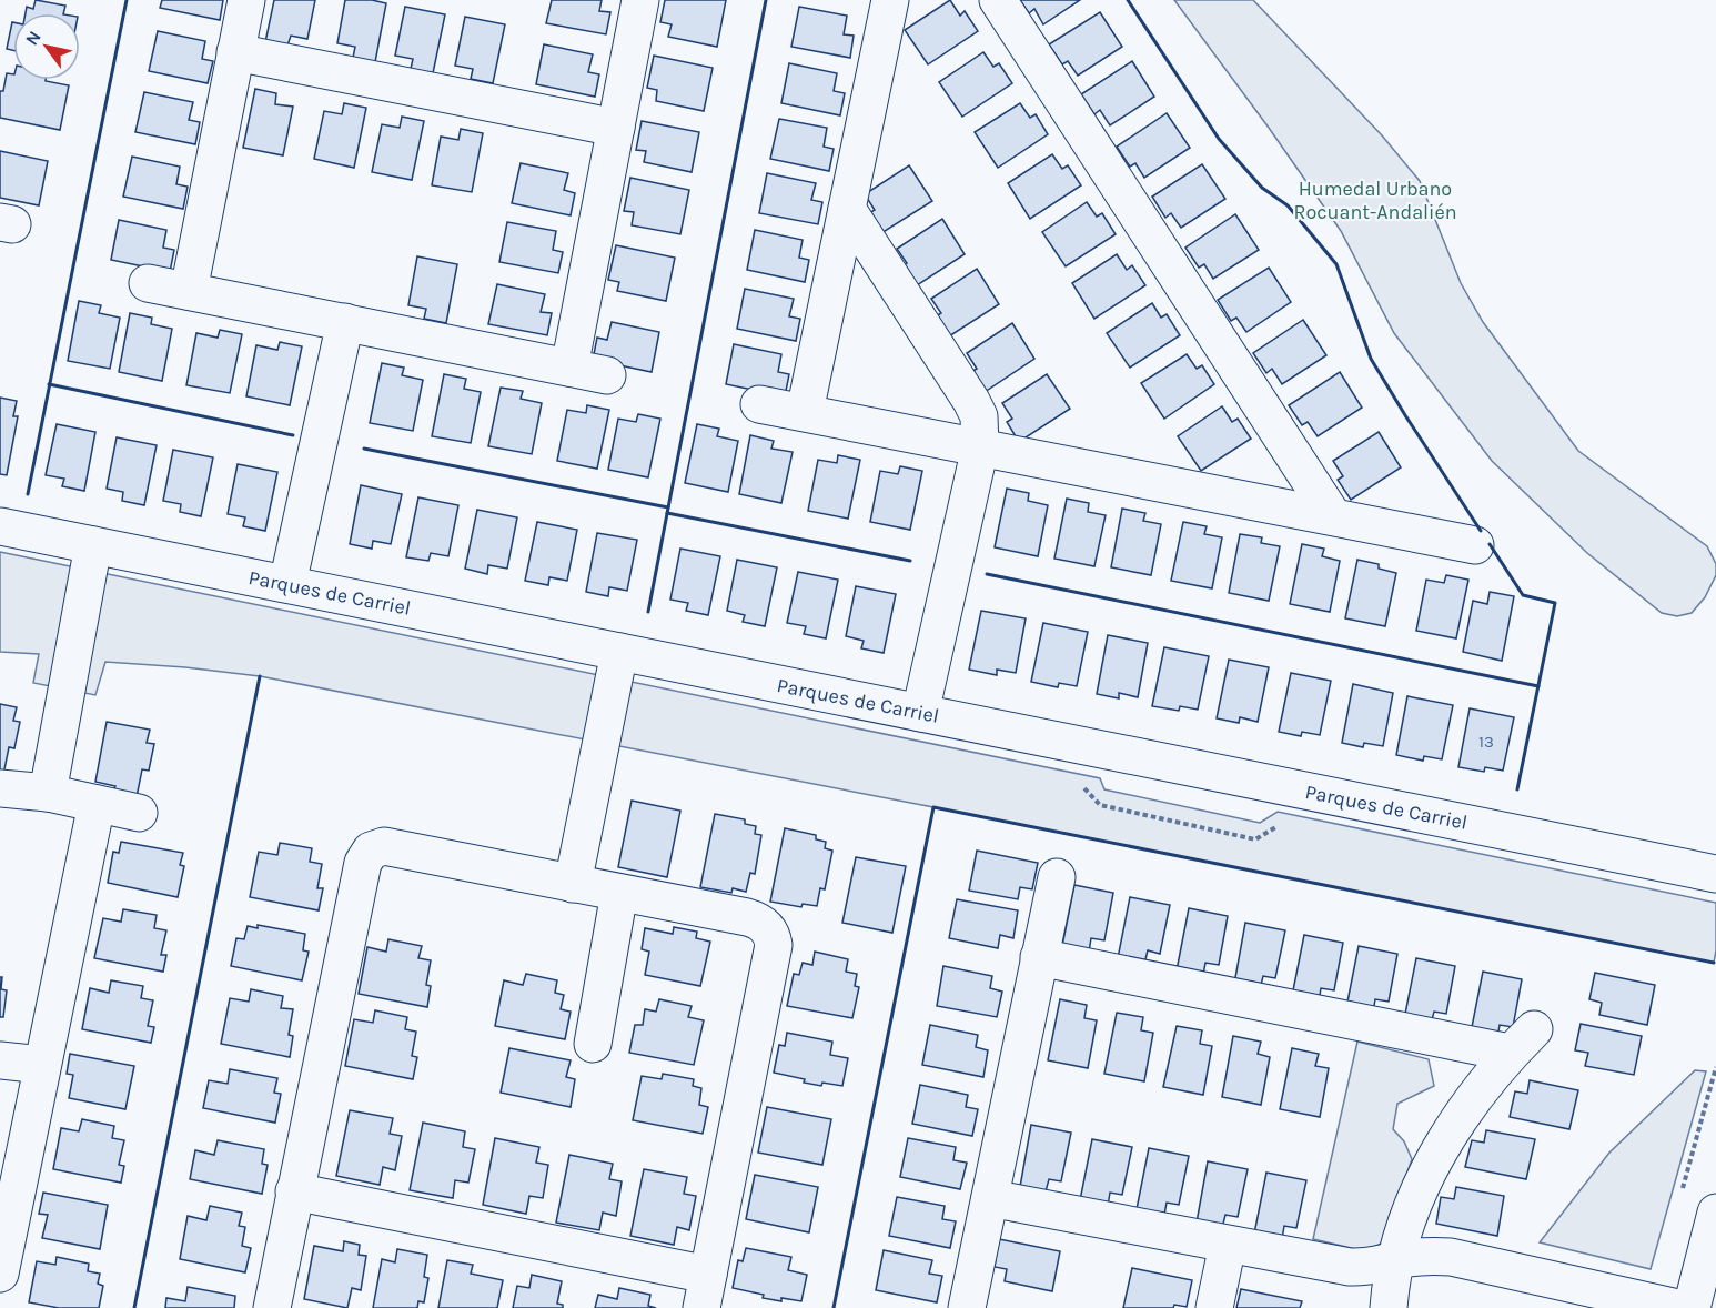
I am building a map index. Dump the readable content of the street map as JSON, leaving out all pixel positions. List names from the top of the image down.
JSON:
{
  "streets": {
    "street": ["Parques de Carriel"]
  },
  "parks": ["Humedal Urbano Rocuant-Andalién"],
  "house_numbers": ["13"],
  "north": "top left"
}
